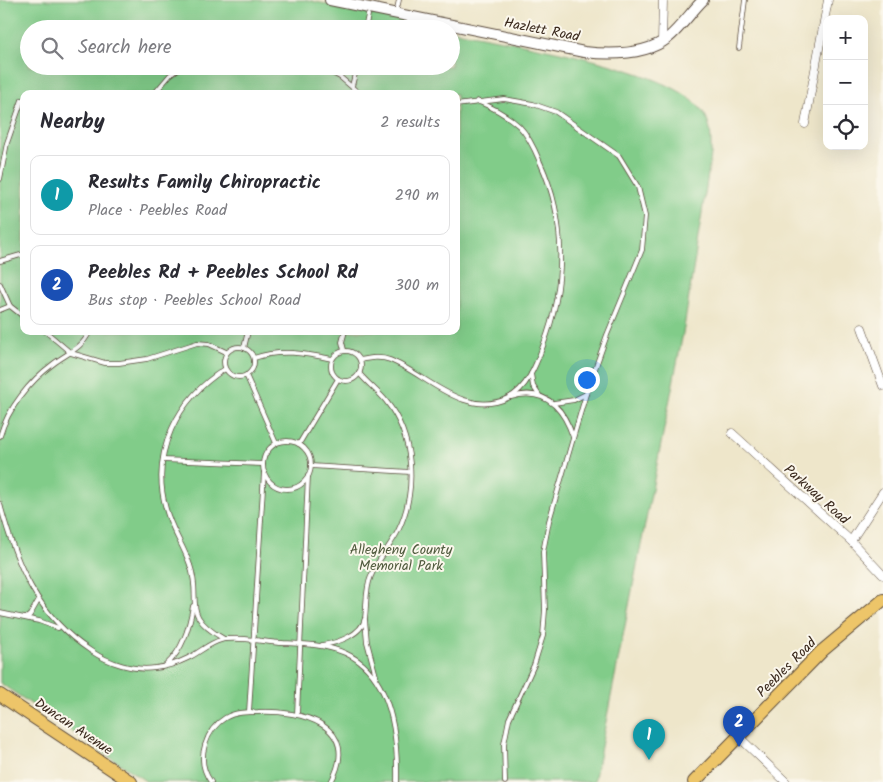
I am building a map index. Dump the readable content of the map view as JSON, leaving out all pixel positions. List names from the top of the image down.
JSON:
{
  "streets": {
    "main road": ["Peebles Road", "Duncan Avenue"],
    "street": ["Hazlett Road", "Parkway Road"]
  },
  "parks": ["Allegheny County Memorial Park"],
  "page": {
    "map_buttons": ["+", "−"],
    "search": "Search here",
    "heading": ["Nearby", "2 results"],
    "list": [
      {
        "mark": "1",
        "name": "Results Family Chiropractic",
        "note": "Place · Peebles Road",
        "value": "290 m"
      },
      {
        "mark": "2",
        "name": "Peebles Rd + Peebles School Rd",
        "note": "Bus stop · Peebles School Road",
        "value": "300 m"
      }
    ],
    "pins": ["2", "1"]
  }
}
